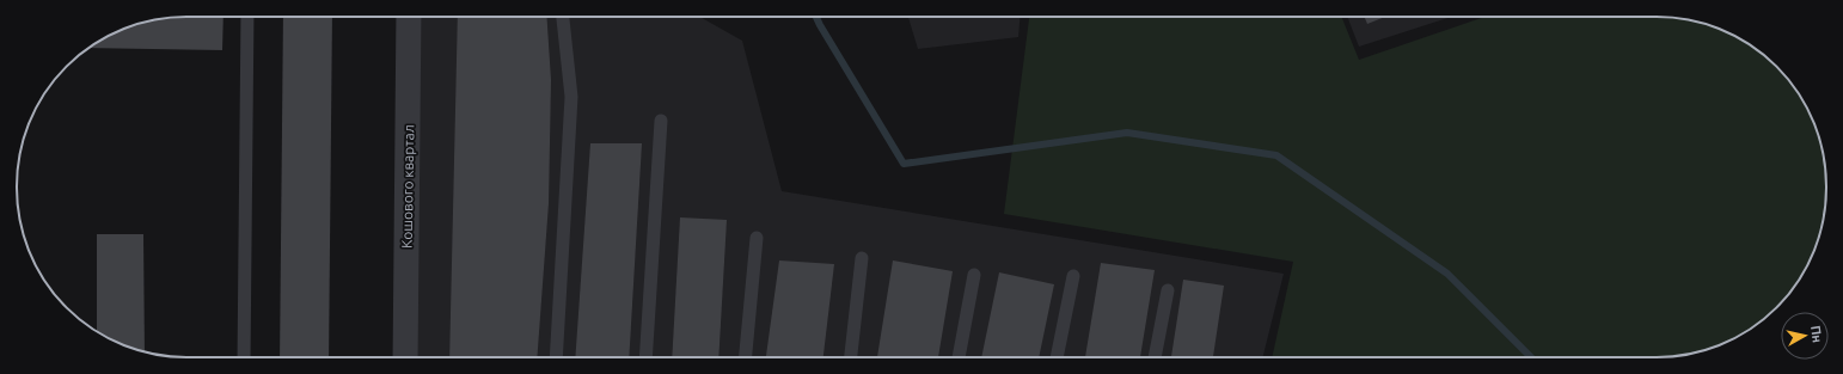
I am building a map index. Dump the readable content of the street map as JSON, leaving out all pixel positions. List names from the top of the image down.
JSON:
{
  "streets": {
    "street": ["Кошового квартал"]
  },
  "north": "right"
}
